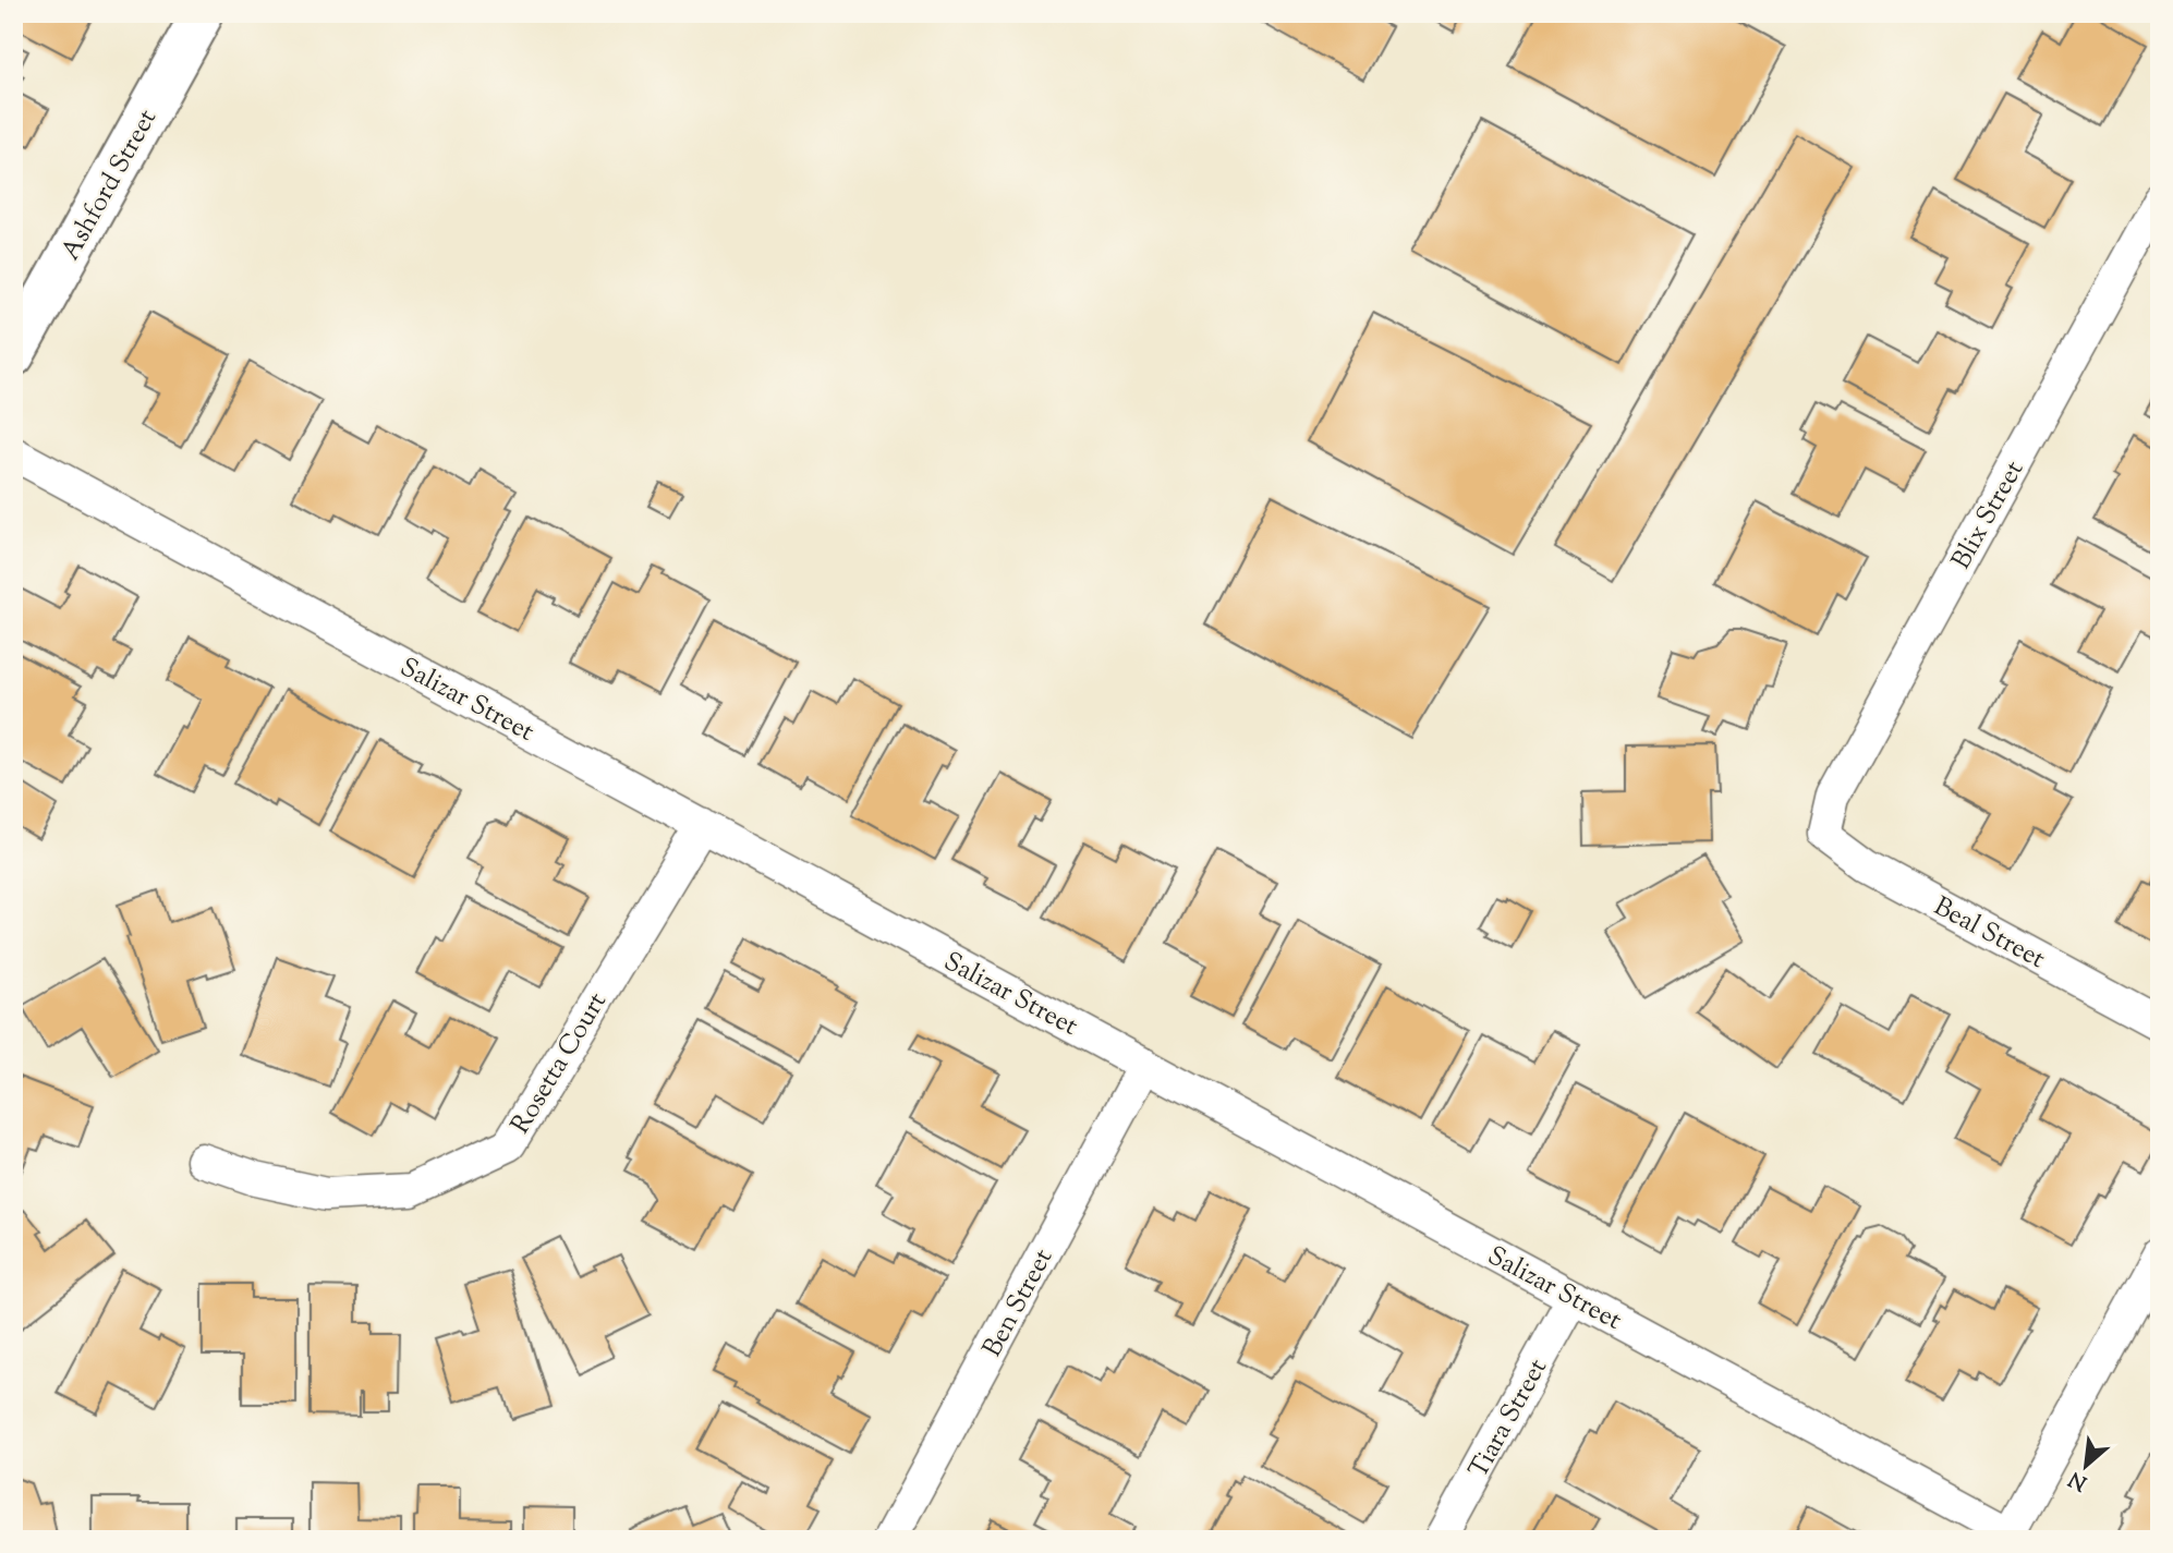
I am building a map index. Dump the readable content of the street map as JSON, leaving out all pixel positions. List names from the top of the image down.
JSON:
{
  "streets": {
    "street": [
      "Ashford Street",
      "Blix Street",
      "Salizar Street",
      "Beal Street",
      "Rosetta Court",
      "Ben Street",
      "Tiara Street"
    ]
  },
  "crossings": [
    ["Blix Street", "Beal Street"],
    ["Salizar Street", "Rosetta Court"],
    ["Salizar Street", "Ben Street"],
    ["Salizar Street", "Tiara Street"]
  ],
  "north": "bottom left"
}
